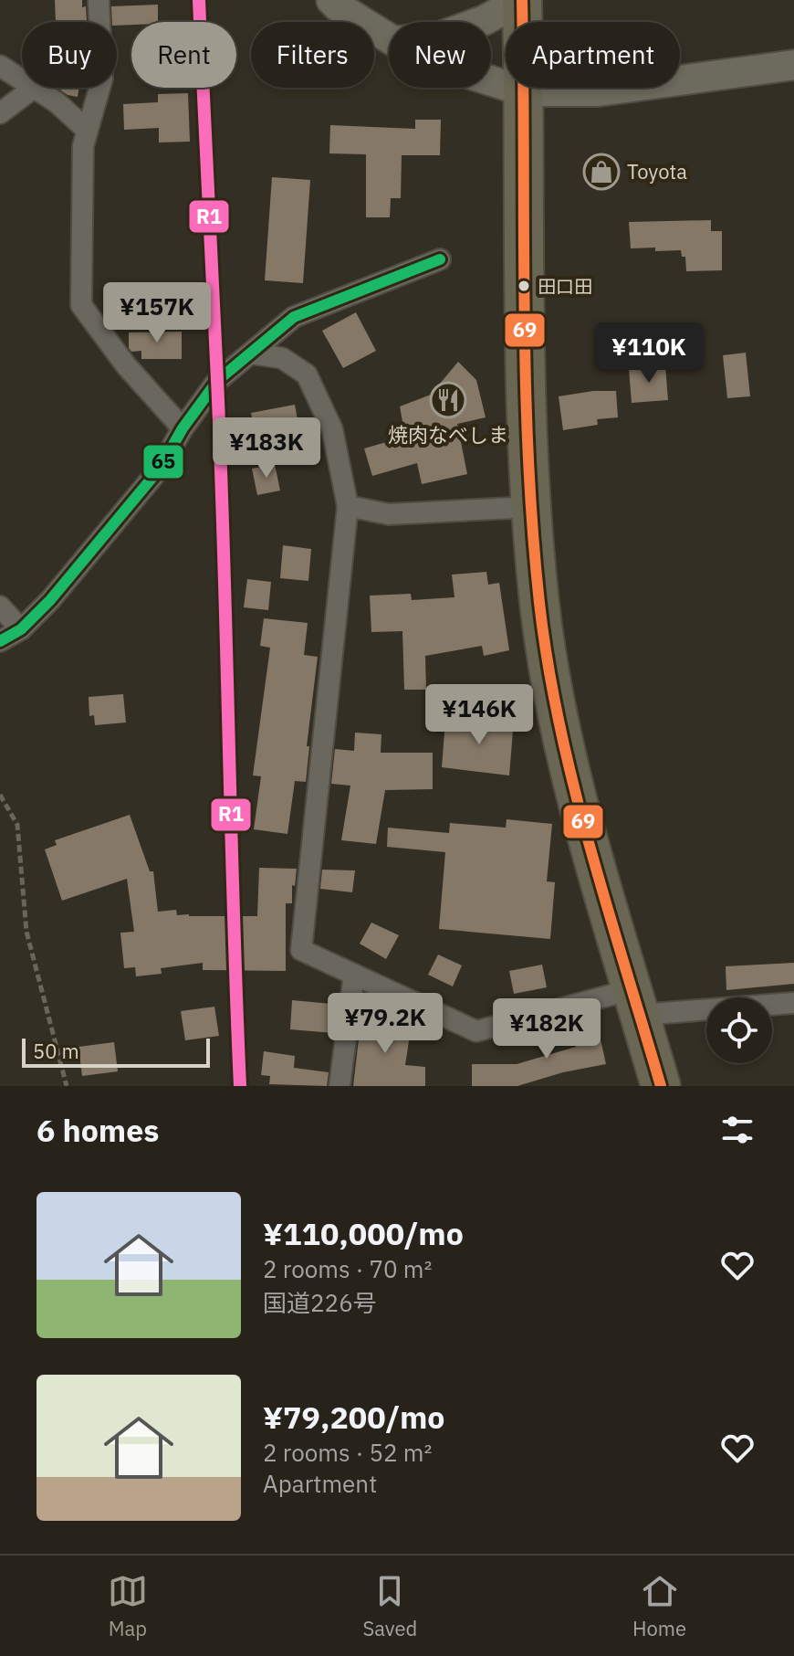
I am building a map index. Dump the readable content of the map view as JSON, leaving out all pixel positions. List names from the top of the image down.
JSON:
{
  "places": {
    "shop": ["Toyota"],
    "other": ["田口田"],
    "restaurant": ["焼肉なべしま"]
  },
  "lines": ["transit line R1", "transit line 69", "transit line 65"],
  "scale_bar": "50 m",
  "page": {
    "chip": [
      "Buy",
      "Rent",
      "Filters",
      "New",
      "Apartment"
    ],
    "price": [
      "¥157K",
      "¥110K",
      "¥183K",
      "¥146K",
      "¥79.2K",
      "¥182K"
    ],
    "scale": "50 m",
    "heading": "6 homes",
    "list": [
      {
        "name": "¥110,000/mo",
        "note": "2 rooms · 70 m² · 国道226号"
      },
      {
        "name": "¥79,200/mo",
        "note": "2 rooms · 52 m² · Apartment"
      }
    ],
    "tabs": ["Map", "Saved", "Home"]
  }
}
